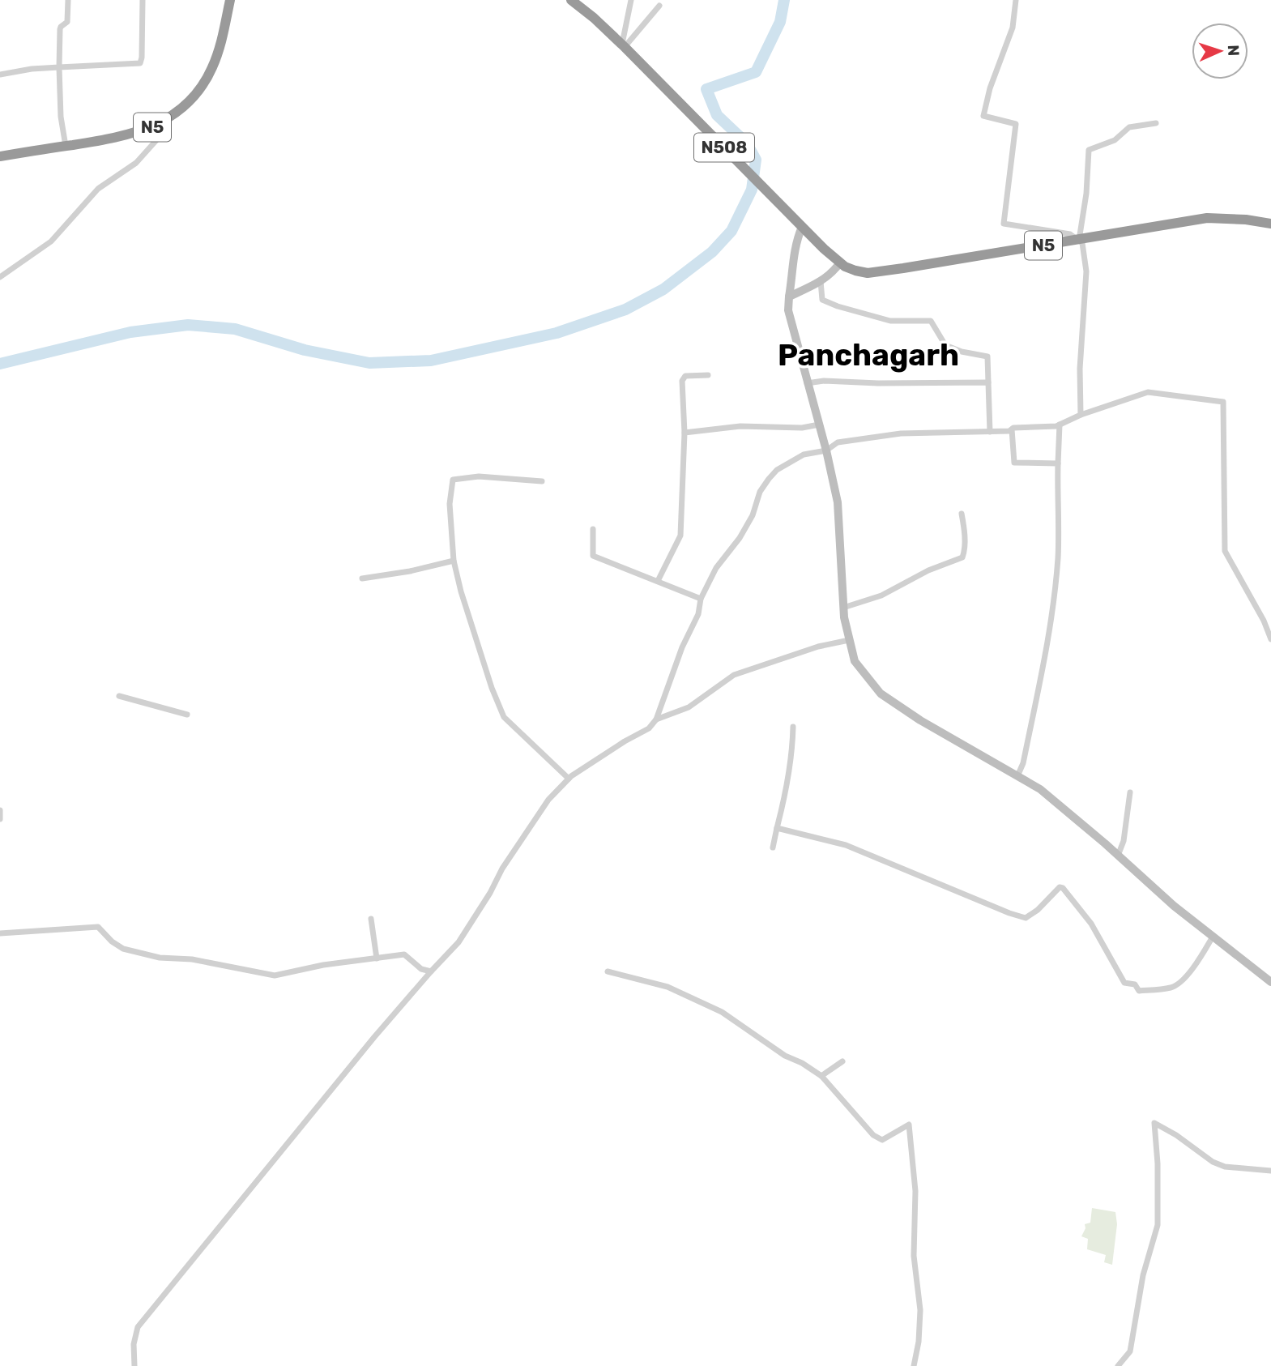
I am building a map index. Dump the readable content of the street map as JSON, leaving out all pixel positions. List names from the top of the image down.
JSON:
{
  "streets": {
    "highway": ["N5", "N508"]
  },
  "crossings": [
    ["N5", "N508"]
  ],
  "districts": ["Panchagarh"],
  "north": "right"
}
